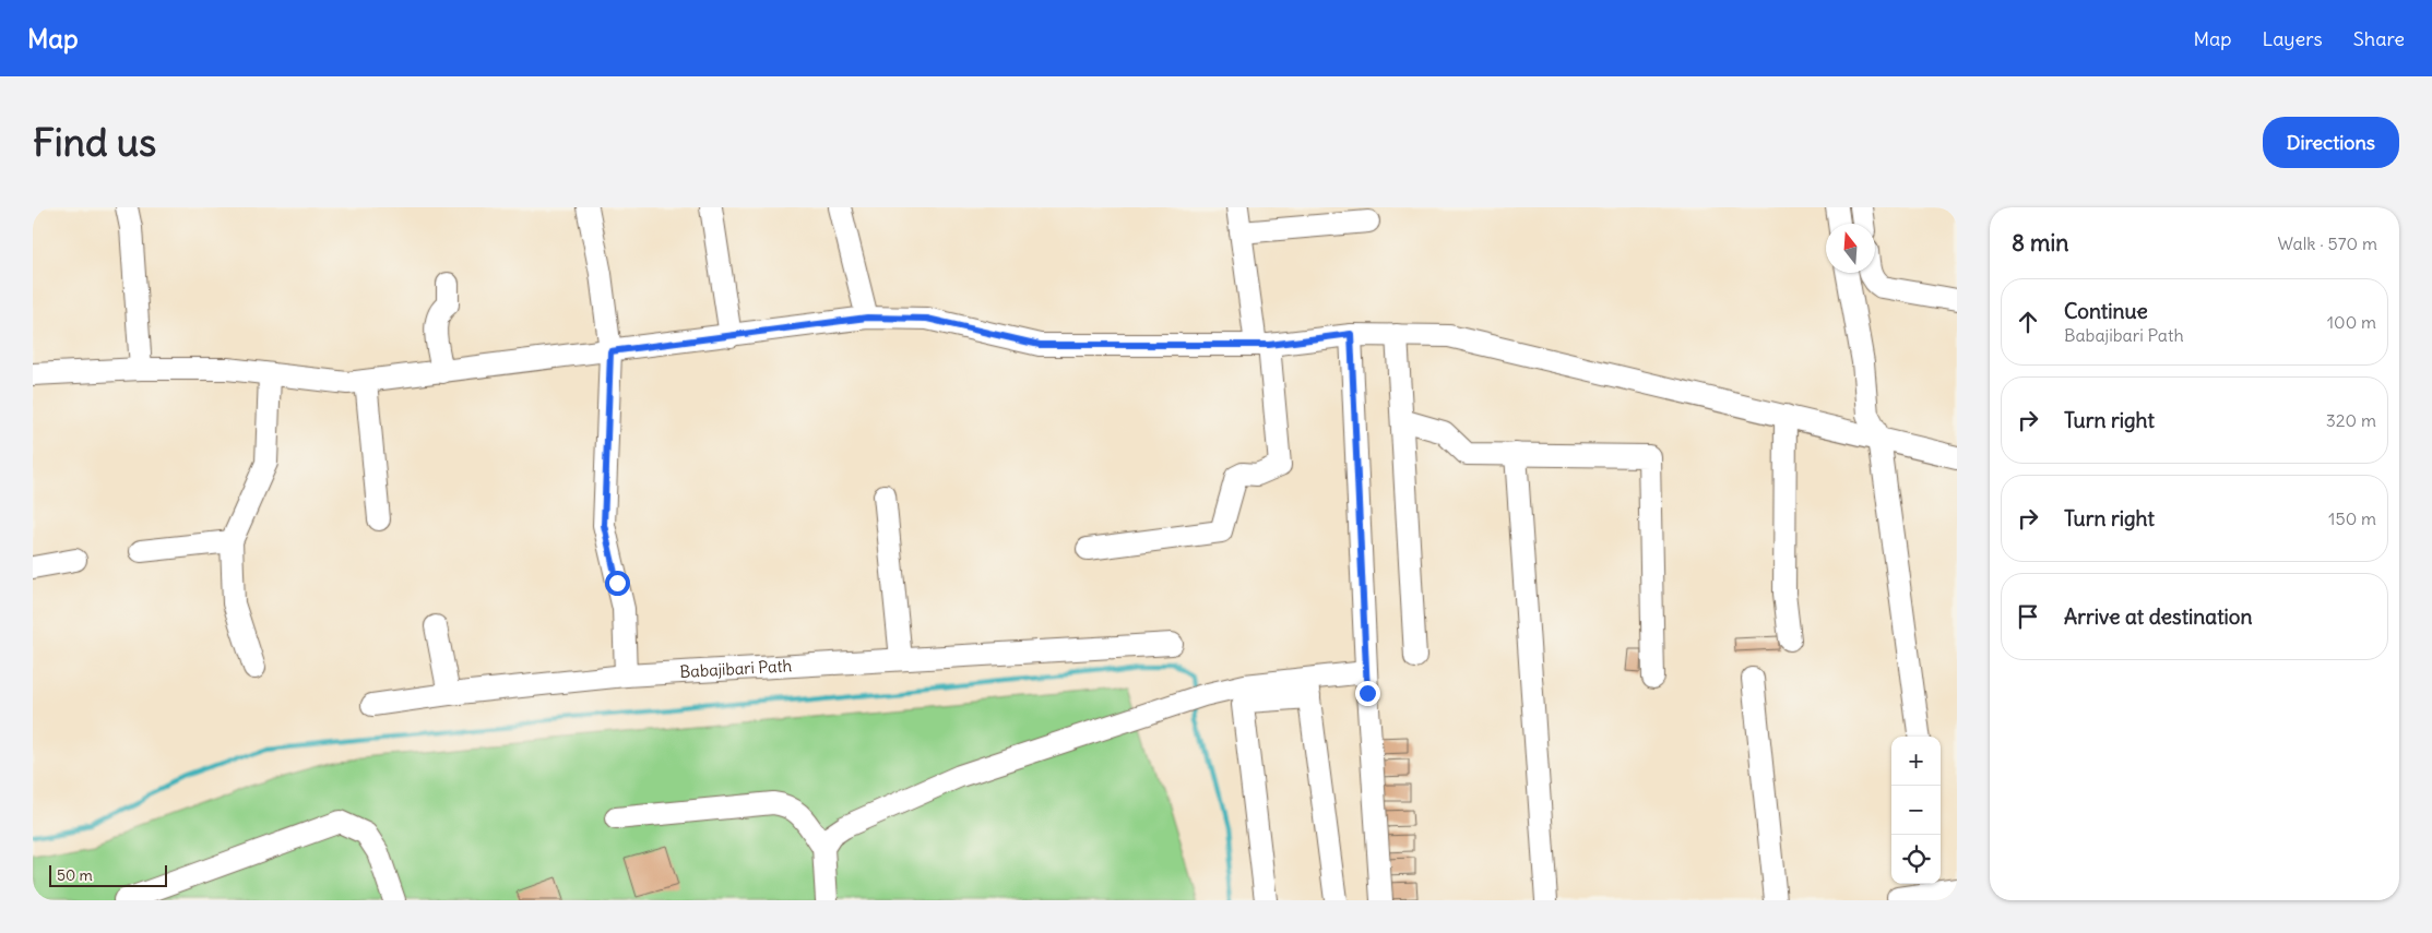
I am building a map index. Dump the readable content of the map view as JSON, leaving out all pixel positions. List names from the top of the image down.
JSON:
{
  "streets": {
    "street": ["Babajibari Path"]
  },
  "scale_bar": "50 m",
  "north": "top",
  "page": {
    "header": "Map",
    "nav": ["Map", "Layers", "Share"],
    "buttons": "Directions",
    "title": "Find us",
    "heading": ["8 min", "Walk · 570 m"],
    "list": [
      ["Continue", "Babajibari Path", "100 m"],
      ["Turn right", "320 m"],
      ["Turn right", "150 m"],
      "Arrive at destination"
    ],
    "map_buttons": ["+", "−"],
    "scale": "50 m"
  }
}
